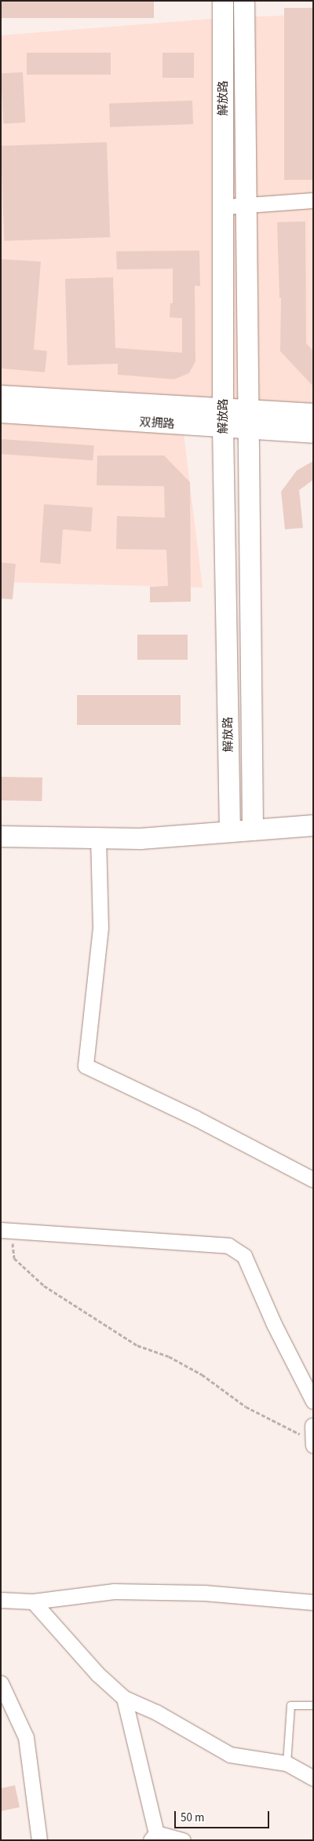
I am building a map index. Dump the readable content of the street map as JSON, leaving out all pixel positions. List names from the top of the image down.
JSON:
{
  "streets": {
    "main road": ["解放路", "双拥路"]
  },
  "crossings": [
    ["解放路", "双拥路"]
  ],
  "scale_bar": "50 m"
}
